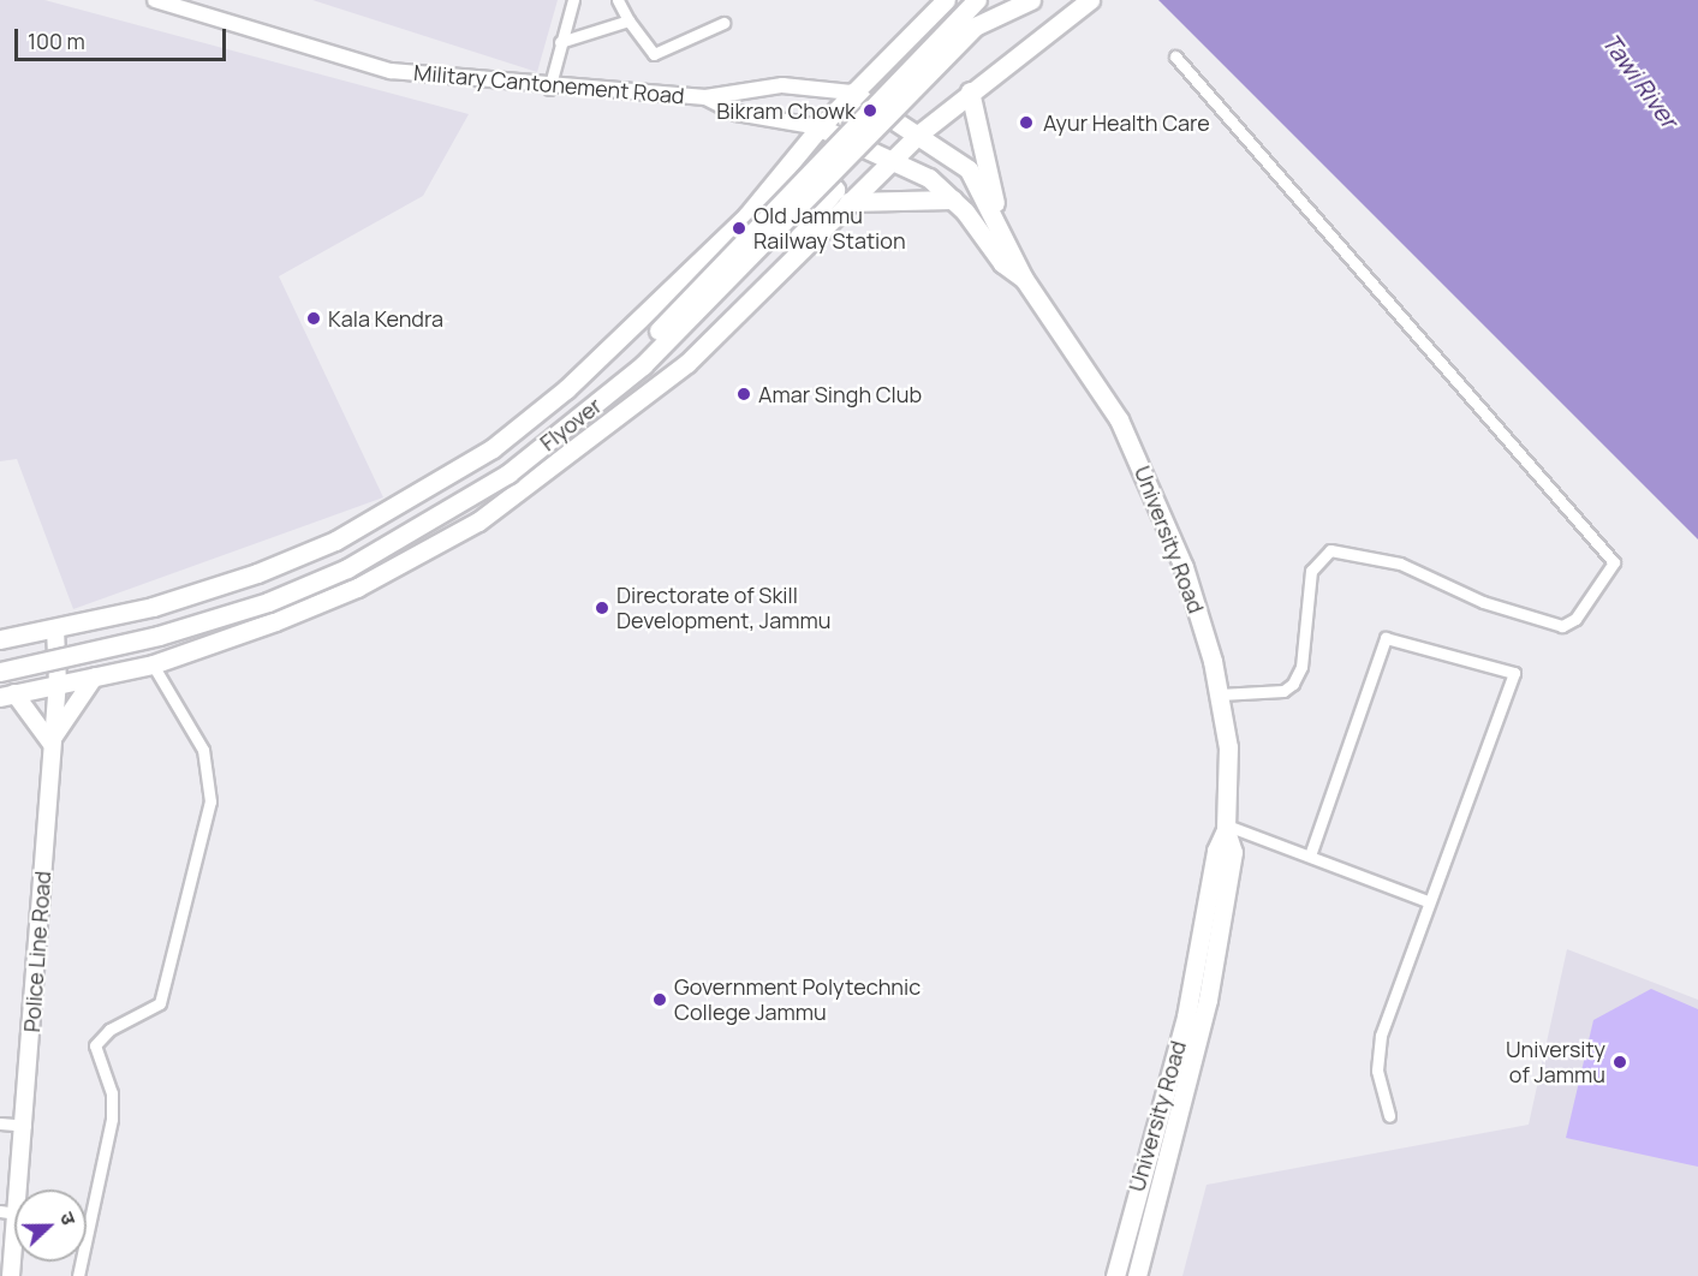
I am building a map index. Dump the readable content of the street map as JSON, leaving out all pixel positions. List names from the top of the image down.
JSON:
{
  "streets": {
    "main road": ["Flyover", "University Road", "Police Line Road"],
    "street": ["Military Cantonement Road"]
  },
  "water": ["Tawi River"],
  "places": [
    "Bikram Chowk",
    "Ayur Health Care",
    "Old Jammu Railway Station",
    "Kala Kendra",
    "Amar Singh Club",
    "Directorate of Skill Development, Jammu",
    "Government Polytechnic College Jammu",
    "University of Jammu"
  ],
  "scale_bar": "100 m",
  "north": "right"
}
